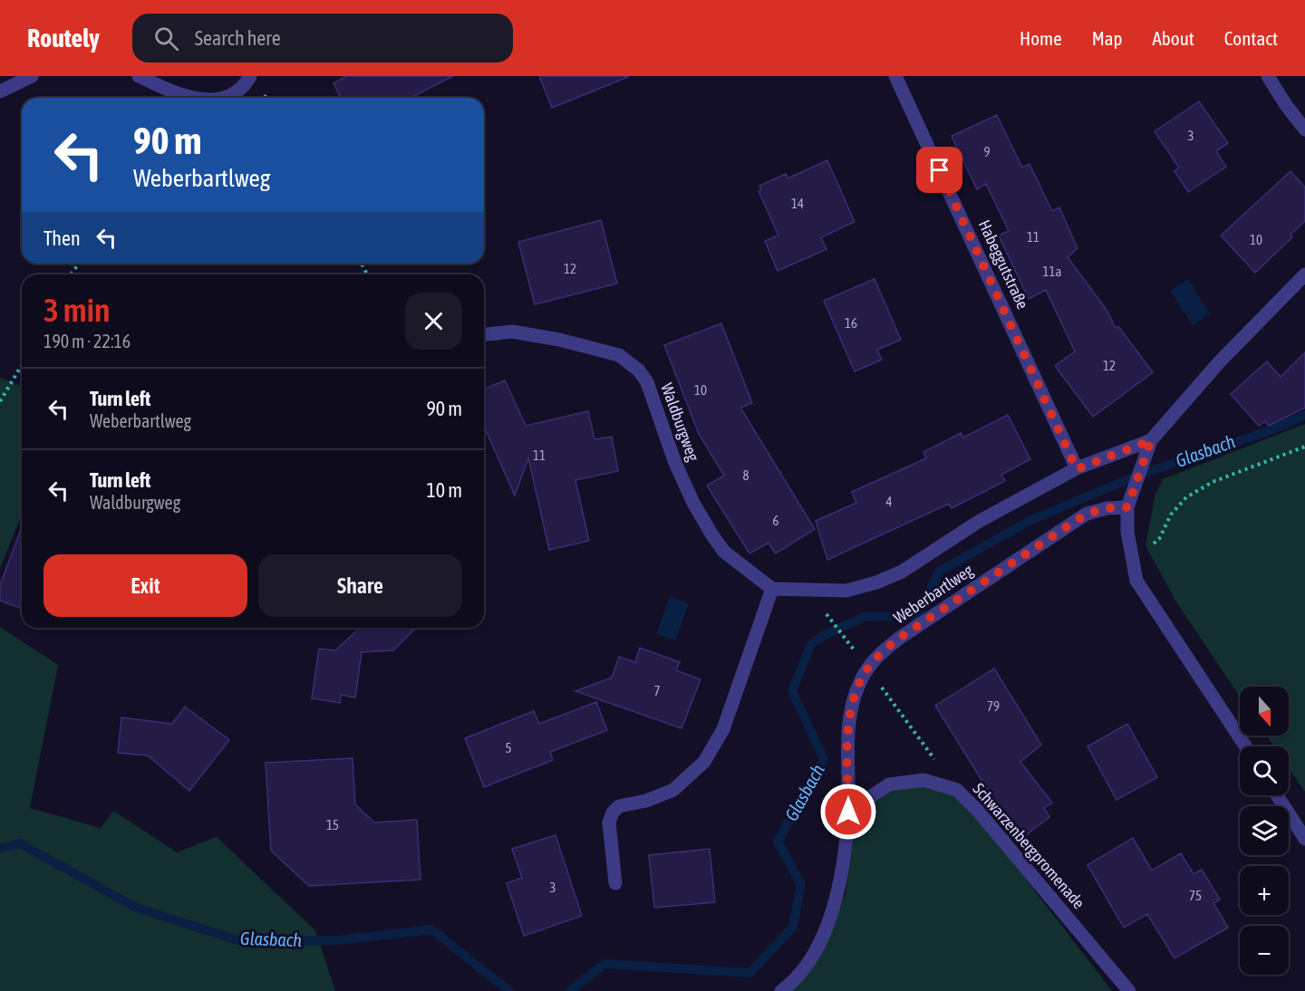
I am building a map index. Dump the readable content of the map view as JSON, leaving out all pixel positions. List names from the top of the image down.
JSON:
{
  "streets": {
    "street": [
      "Habeggutstraße",
      "Waldburgweg",
      "Weberbartlweg",
      "Schwarzenbergpromenade"
    ]
  },
  "crossings": [
    ["Weberbartlweg", "Schwarzenbergpromenade"]
  ],
  "water": ["Glasbach"],
  "house_numbers": [
    "3",
    "9",
    "14",
    "11",
    "10",
    "12",
    "11a",
    "16",
    "12",
    "10",
    "11",
    "8",
    "4",
    "6",
    "7",
    "79",
    "5",
    "15",
    "3",
    "75"
  ],
  "north": "bottom",
  "page": {
    "header": "Routely",
    "search": "Search here",
    "nav": [
      "Home",
      "Map",
      "About",
      "Contact"
    ],
    "turn": ["90 m", "Weberbartlweg"],
    "then": "Then",
    "heading": ["3 min", "190 m · 22:16"],
    "list": [
      {
        "name": "Turn left",
        "note": "Weberbartlweg",
        "value": "90 m"
      },
      {
        "name": "Turn left",
        "note": "Waldburgweg",
        "value": "10 m"
      }
    ],
    "buttons": ["Exit", "Share"],
    "map_buttons": ["+", "−"]
  }
}
